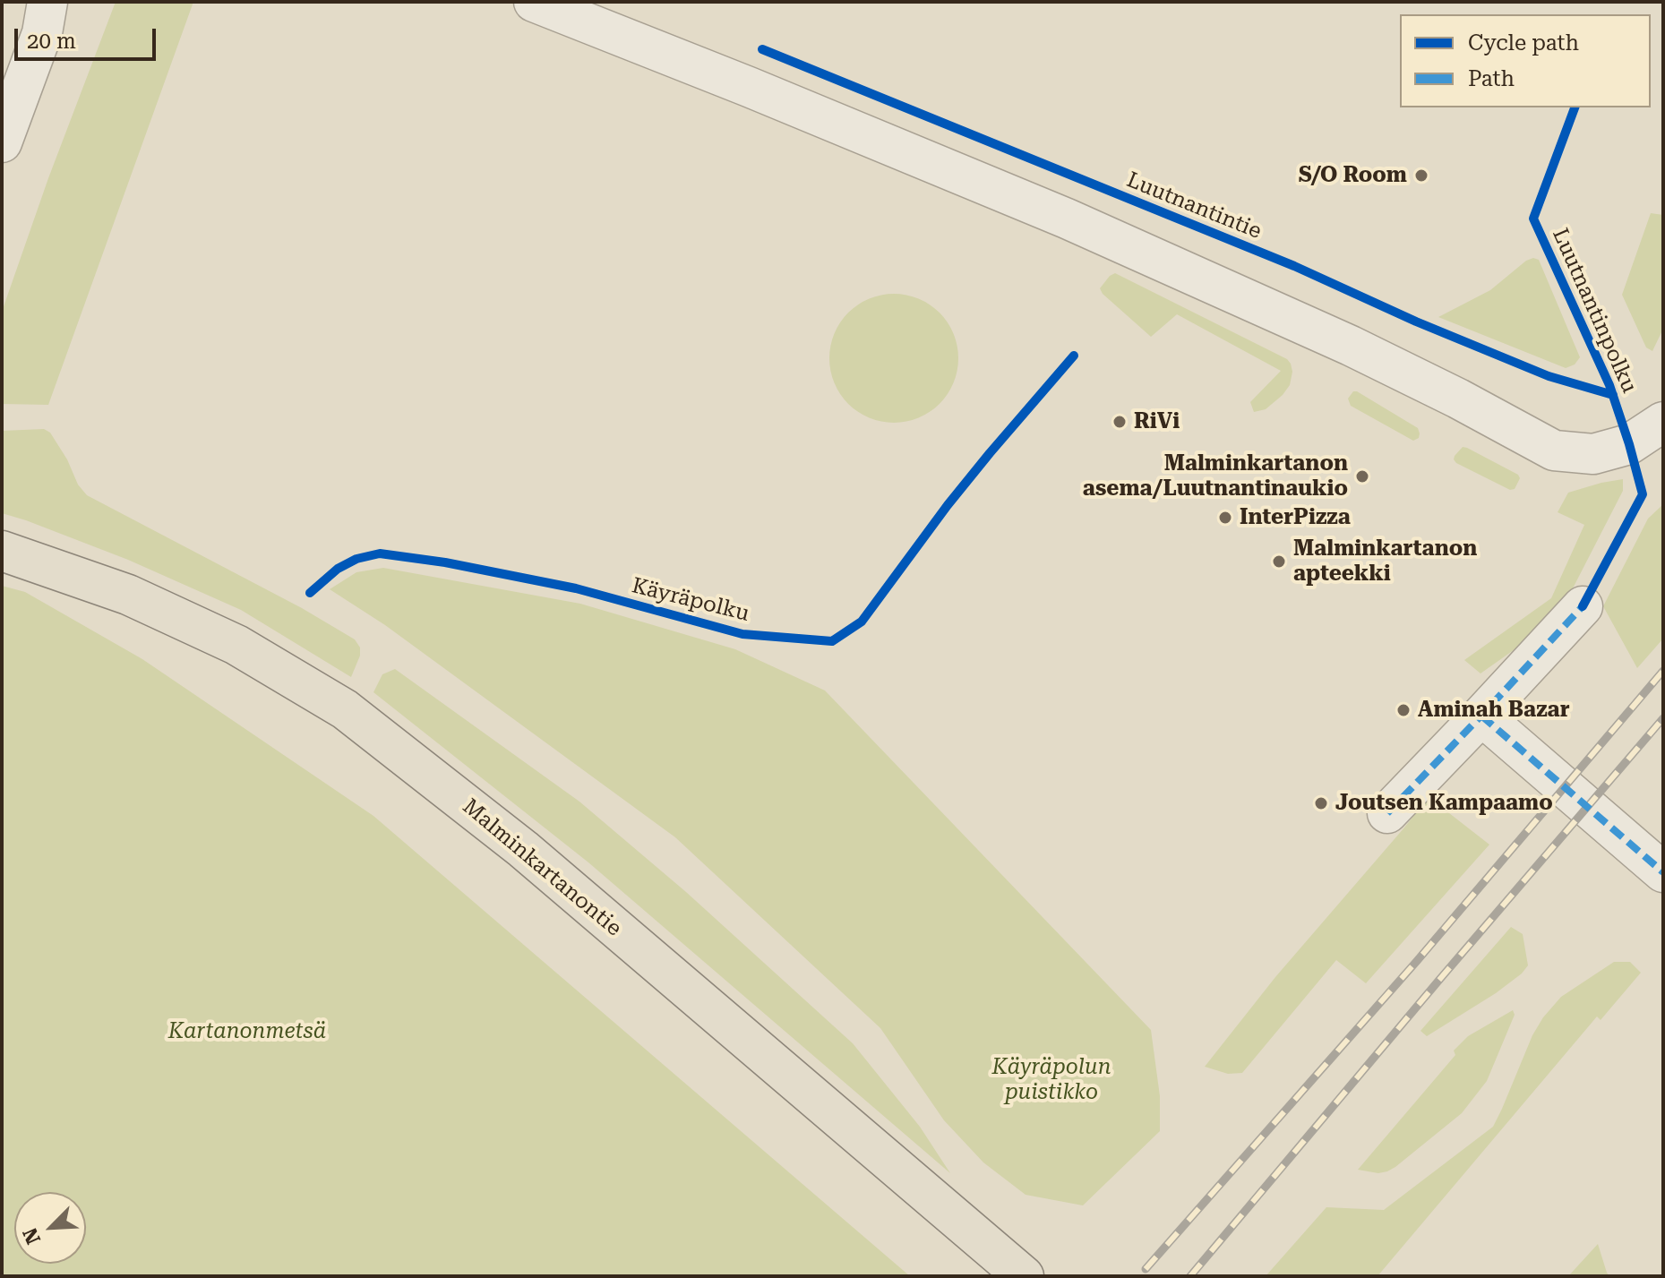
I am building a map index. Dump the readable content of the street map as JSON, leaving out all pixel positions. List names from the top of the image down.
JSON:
{
  "streets": {
    "main road": ["Malminkartanontie"],
    "cycle path": ["Luutnantintie", "Luutnantinpolku", "Käyräpolku"]
  },
  "parks": ["Kartanonmetsä", "Käyräpolun puistikko"],
  "places": [
    "S/O Room",
    "RiVi",
    "Malminkartanon asema/Luutnantinaukio",
    "InterPizza",
    "Malminkartanon apteekki",
    "Aminah Bazar",
    "Joutsen Kampaamo"
  ],
  "legend": ["Cycle path", "Path"],
  "scale_bar": "20 m",
  "north": "bottom left"
}
